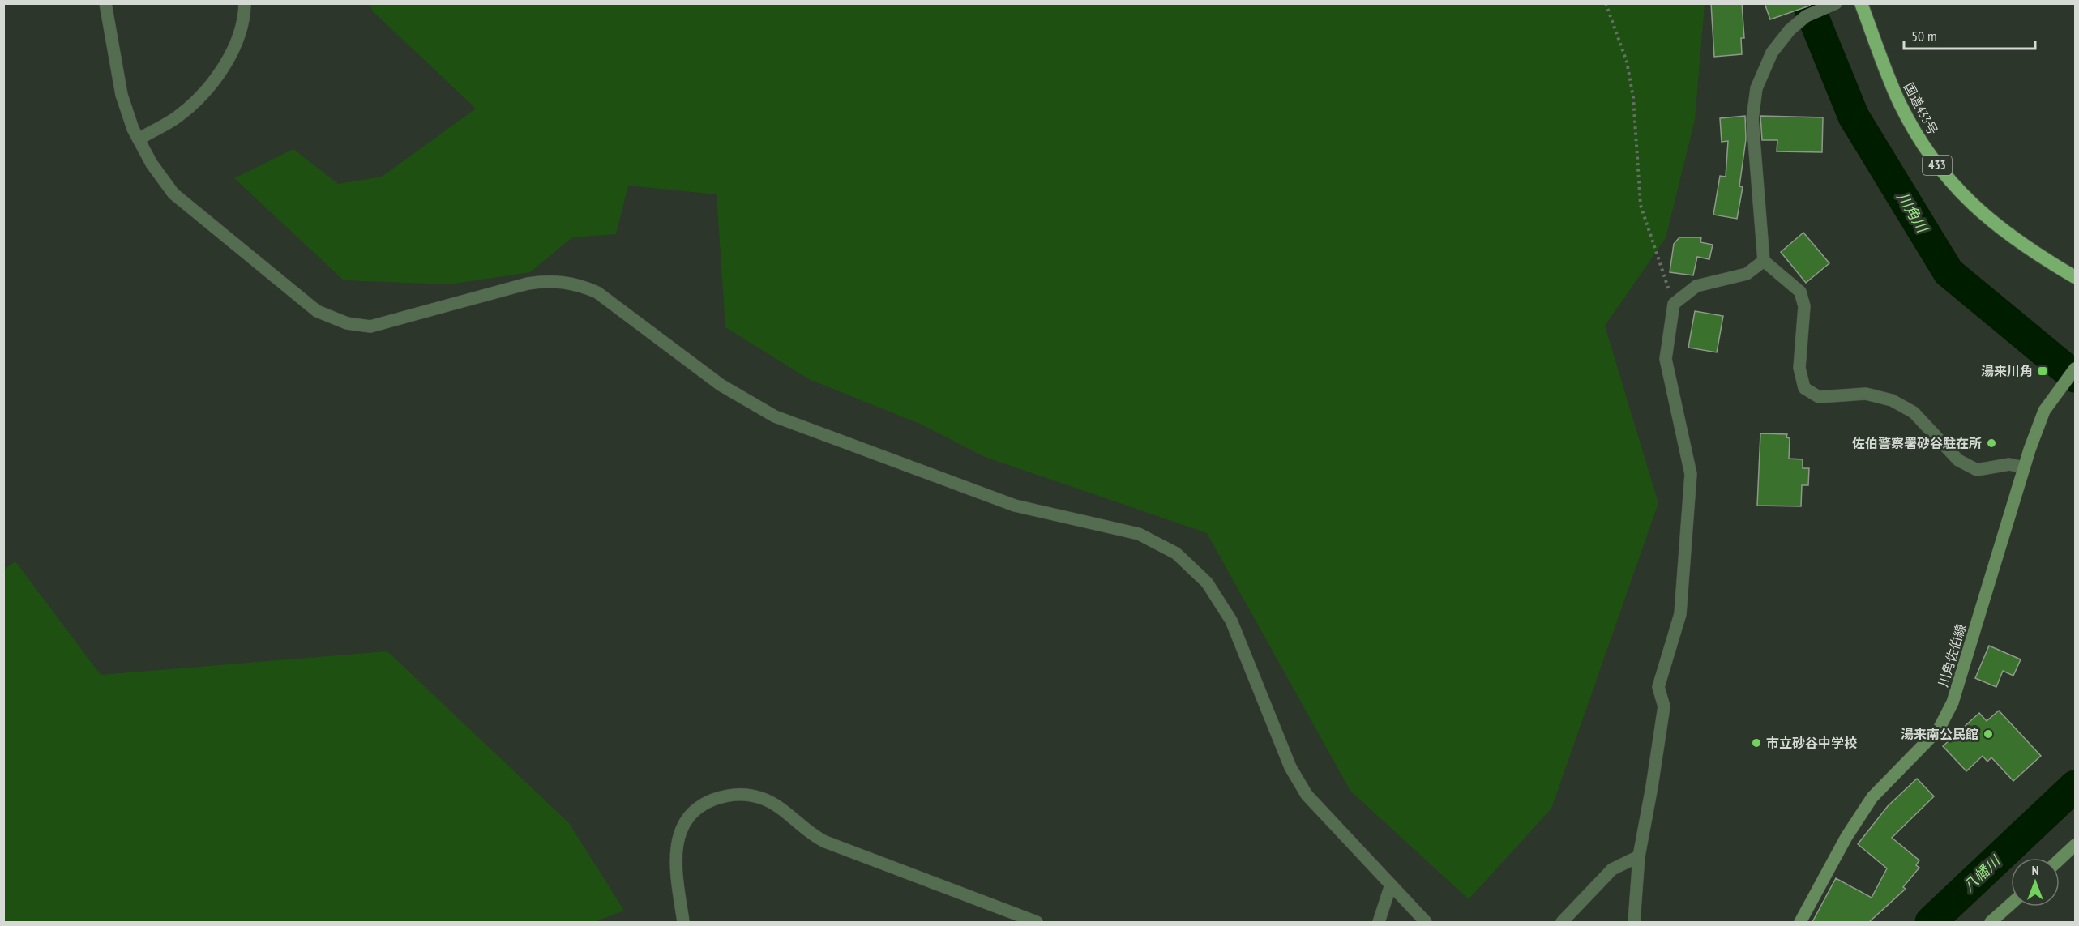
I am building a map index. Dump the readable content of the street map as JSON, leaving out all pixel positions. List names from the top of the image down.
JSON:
{
  "streets": {
    "highway": ["国道433号", "433"],
    "main road": ["川角佐伯線"]
  },
  "water": ["川角川", "八幡川"],
  "places": {
    "transit": ["湯来川角"],
    "other": ["佐伯警察署砂谷駐在所", "湯来南公民館", "市立砂谷中学校"]
  },
  "scale_bar": "50 m",
  "north": "top"
}
